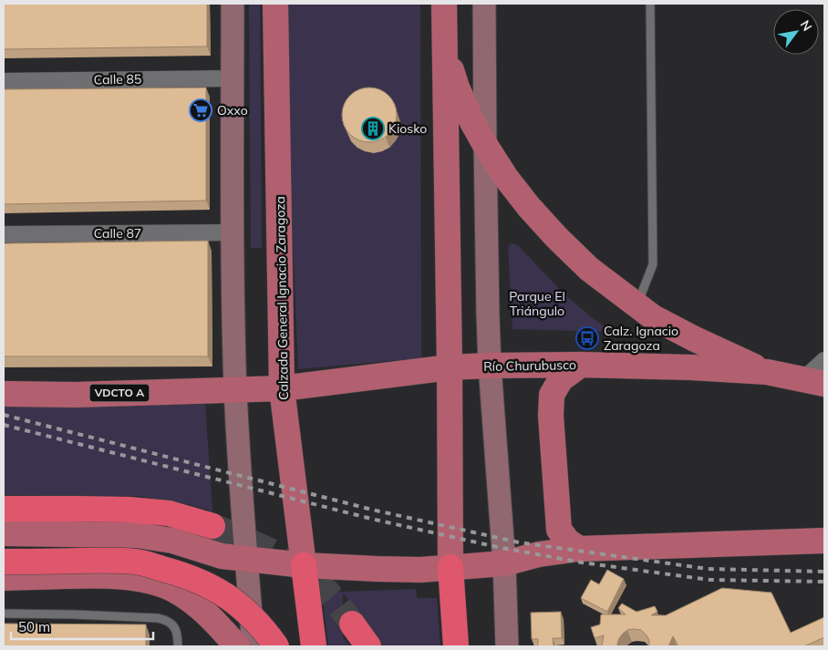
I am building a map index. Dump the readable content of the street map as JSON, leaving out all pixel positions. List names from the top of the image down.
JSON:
{
  "streets": {
    "highway": ["Calzada General Ignacio Zaragoza"],
    "main road": ["Río Churubusco", "VDCTO A"],
    "street": ["Calle 85", "Calle 87"]
  },
  "crossings": [
    ["Calzada General Ignacio Zaragoza", "Río Churubusco"],
    ["Río Churubusco", "VDCTO A"]
  ],
  "parks": ["Parque El Triángulo"],
  "places": {
    "supermarket": ["Oxxo"],
    "building": ["Kiosko"],
    "bus stop": ["Calz. Ignacio Zaragoza"]
  },
  "scale_bar": "50 m",
  "north": "top right"
}
